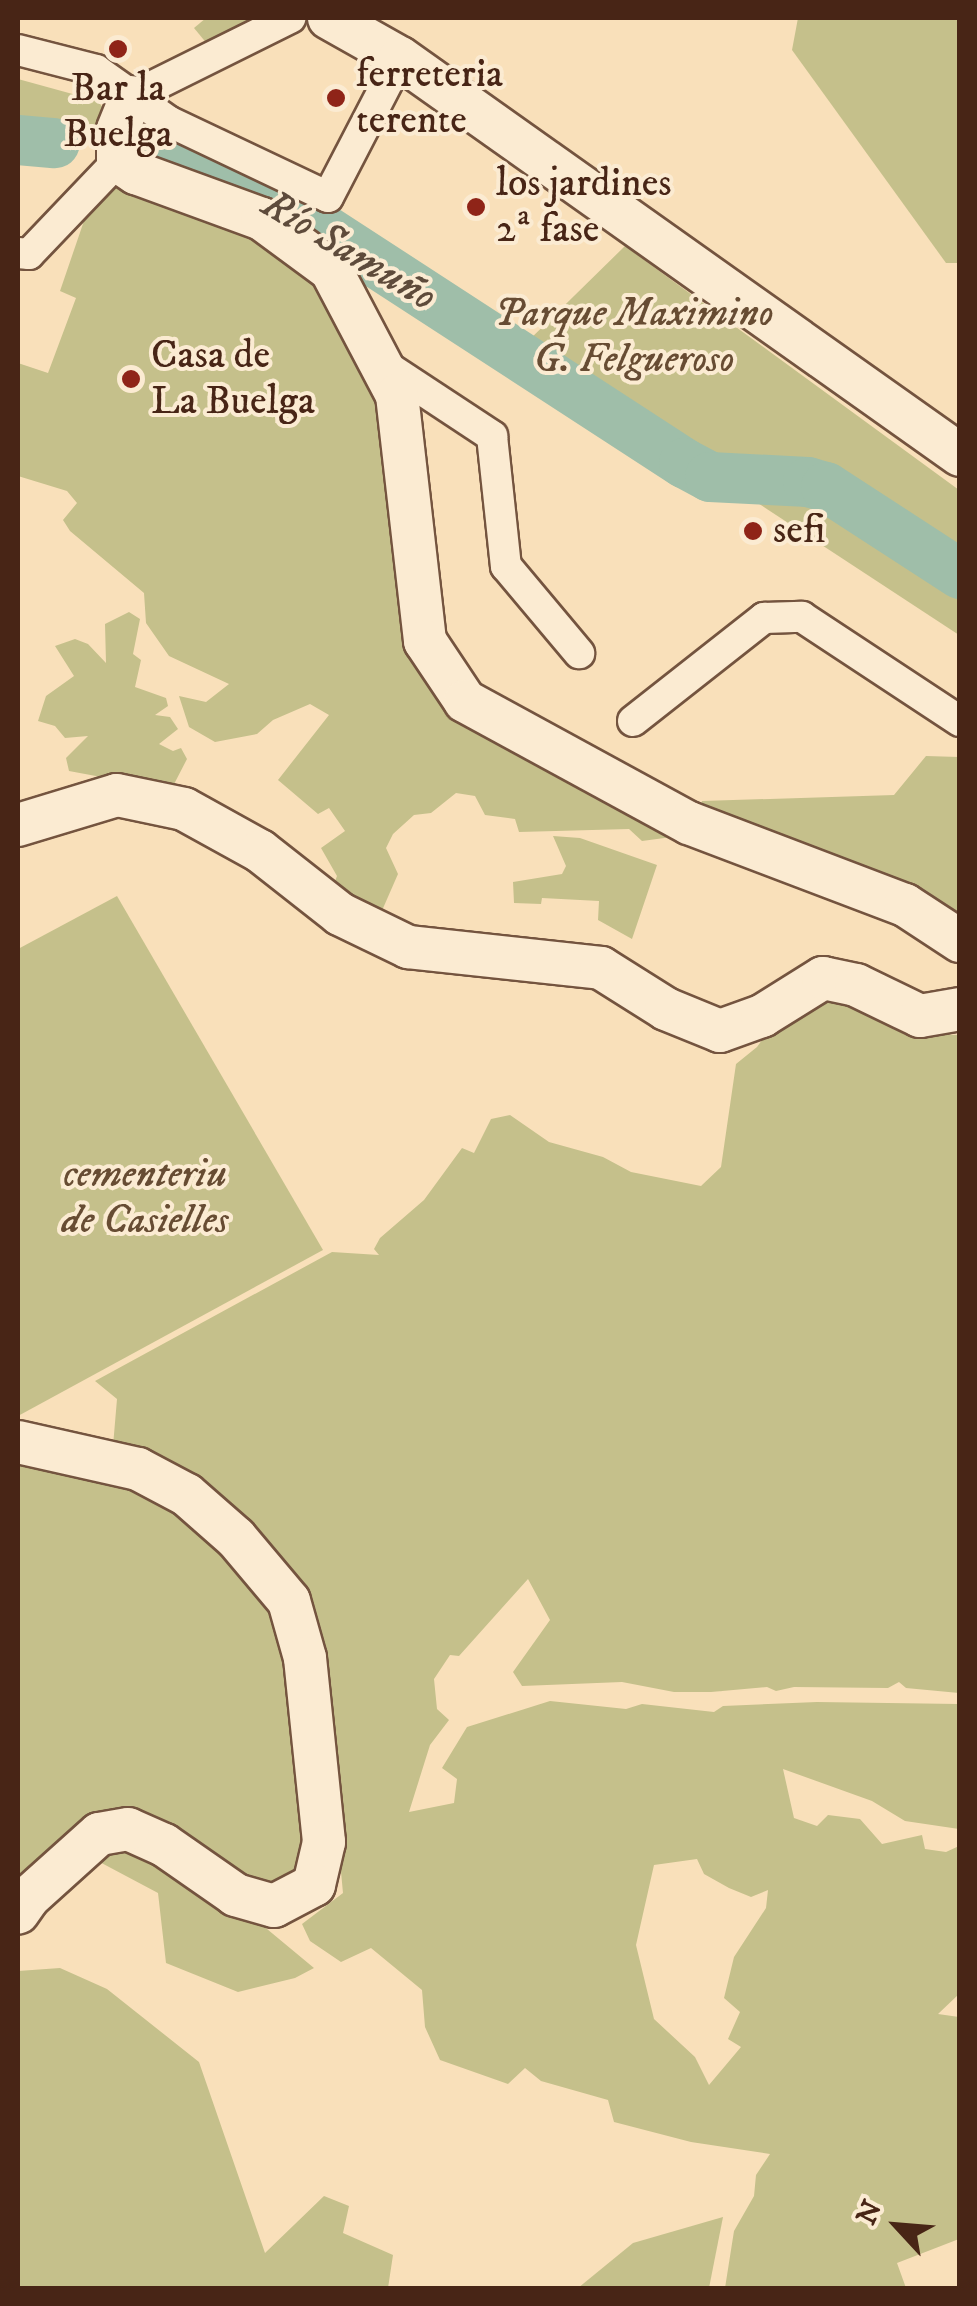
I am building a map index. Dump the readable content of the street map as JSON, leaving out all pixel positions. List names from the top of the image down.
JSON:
{
  "water": ["Río Samuño"],
  "parks": ["Parque Maximino G. Felgueroso", "cementeriu de Casielles"],
  "places": [
    "Bar la Buelga",
    "ferreteria terente",
    "los jardines 2ª fase",
    "Casa de La Buelga",
    "sefi"
  ],
  "north": "top left"
}
